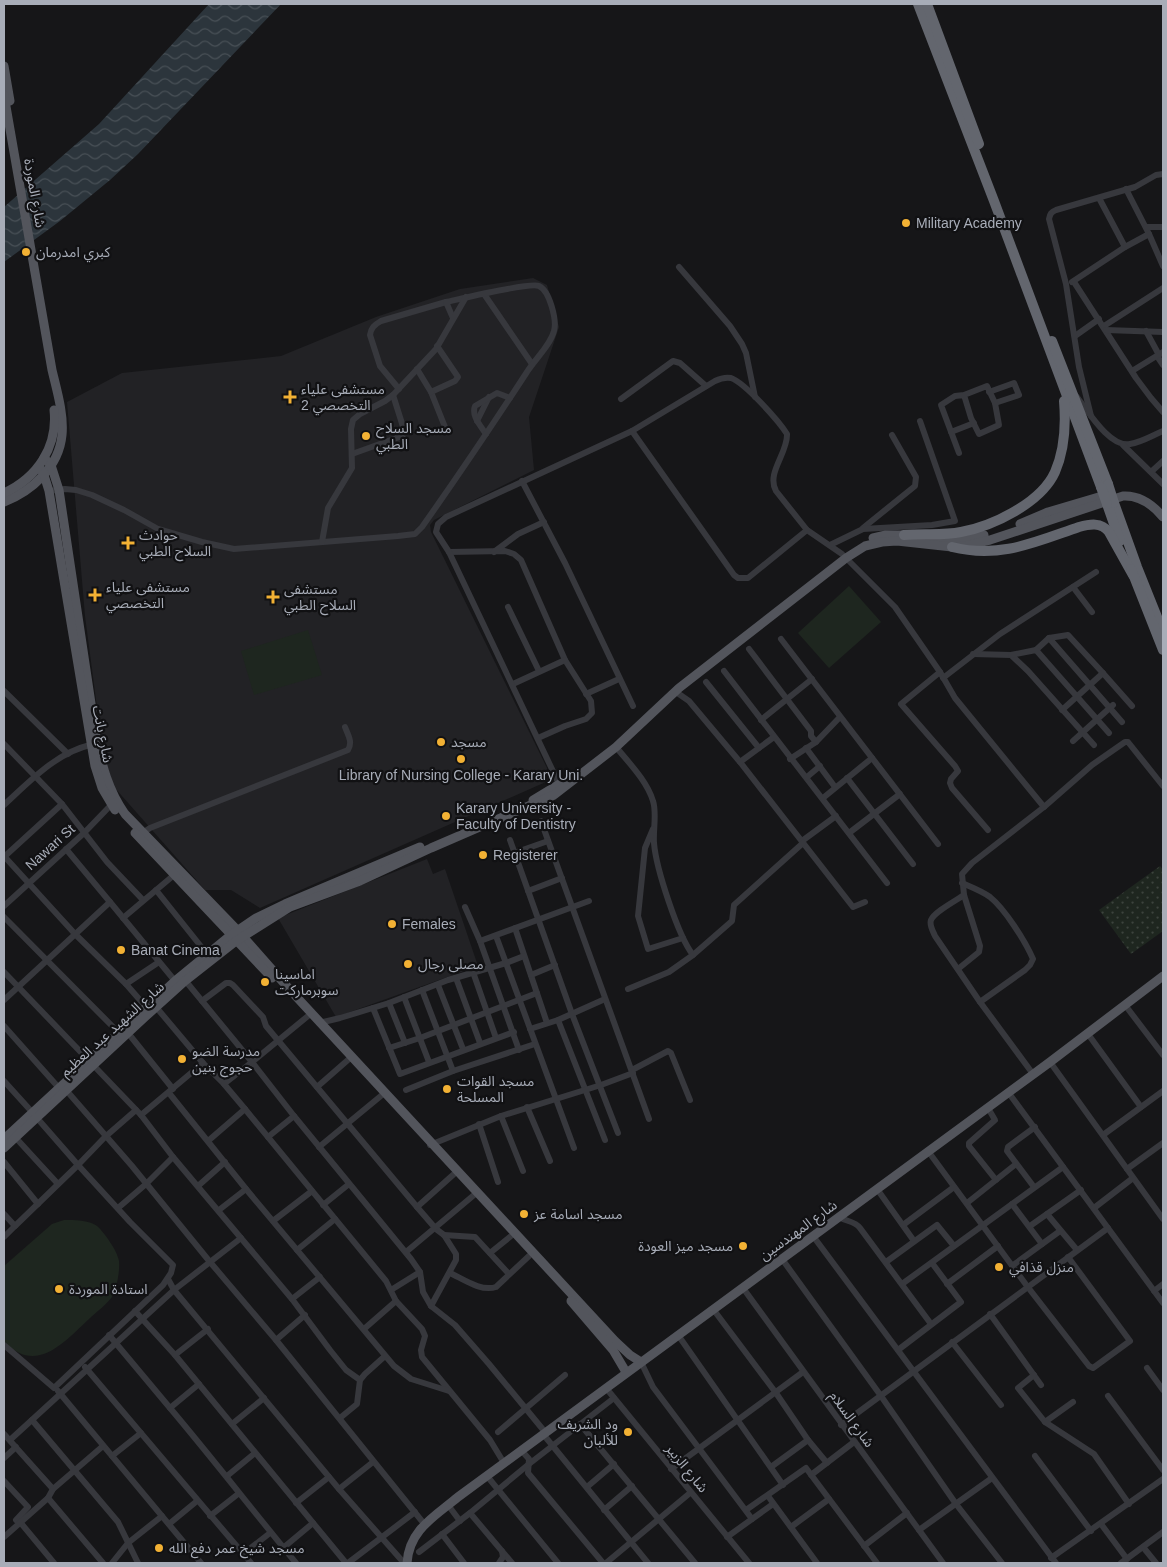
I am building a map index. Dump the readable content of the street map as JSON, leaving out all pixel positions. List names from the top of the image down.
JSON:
{
  "streets": {
    "main road": [
      "شارع الموردة",
      "شارع بانت",
      "شارع الشهيد عبد العظيم",
      "شارع المهندسين"
    ],
    "street": ["Nawari St", "شارع السلام", "شارع الزبير"]
  },
  "crossings": [
    ["شارع الموردة", "شارع بانت"],
    ["شارع بانت", "Nawari St"],
    ["شارع بانت", "شارع الشهيد عبد العظيم"],
    ["شارع المهندسين", "شارع السلام"],
    ["شارع المهندسين", "شارع الزبير"]
  ],
  "places": {
    "other": [
      "Military Academy",
      "كبري امدرمان",
      "مسجد السلاح الطبي",
      "مسجد",
      "Library of Nursing College - Karary Uni.",
      "Karary University - Faculty of Dentistry",
      "Registerer",
      "Females",
      "Banat Cinema",
      "مصلى رجال",
      "اماسينا سوبرماركت",
      "مدرسة الضو حجوج بنين",
      "مسجد القوات المسلحة",
      "مسجد اسامة عز",
      "مسجد ميز العودة",
      "منزل قذافي",
      "استادة الموردة",
      "ود الشريف للألبان",
      "مسجد شيخ عمر دفع الله"
    ],
    "health": [
      "مستشفى علياء التخصصي 2",
      "حوادث السلاح الطبي",
      "مستشفى علياء التخصصي",
      "مستشفى السلاح الطبي"
    ]
  }
}
